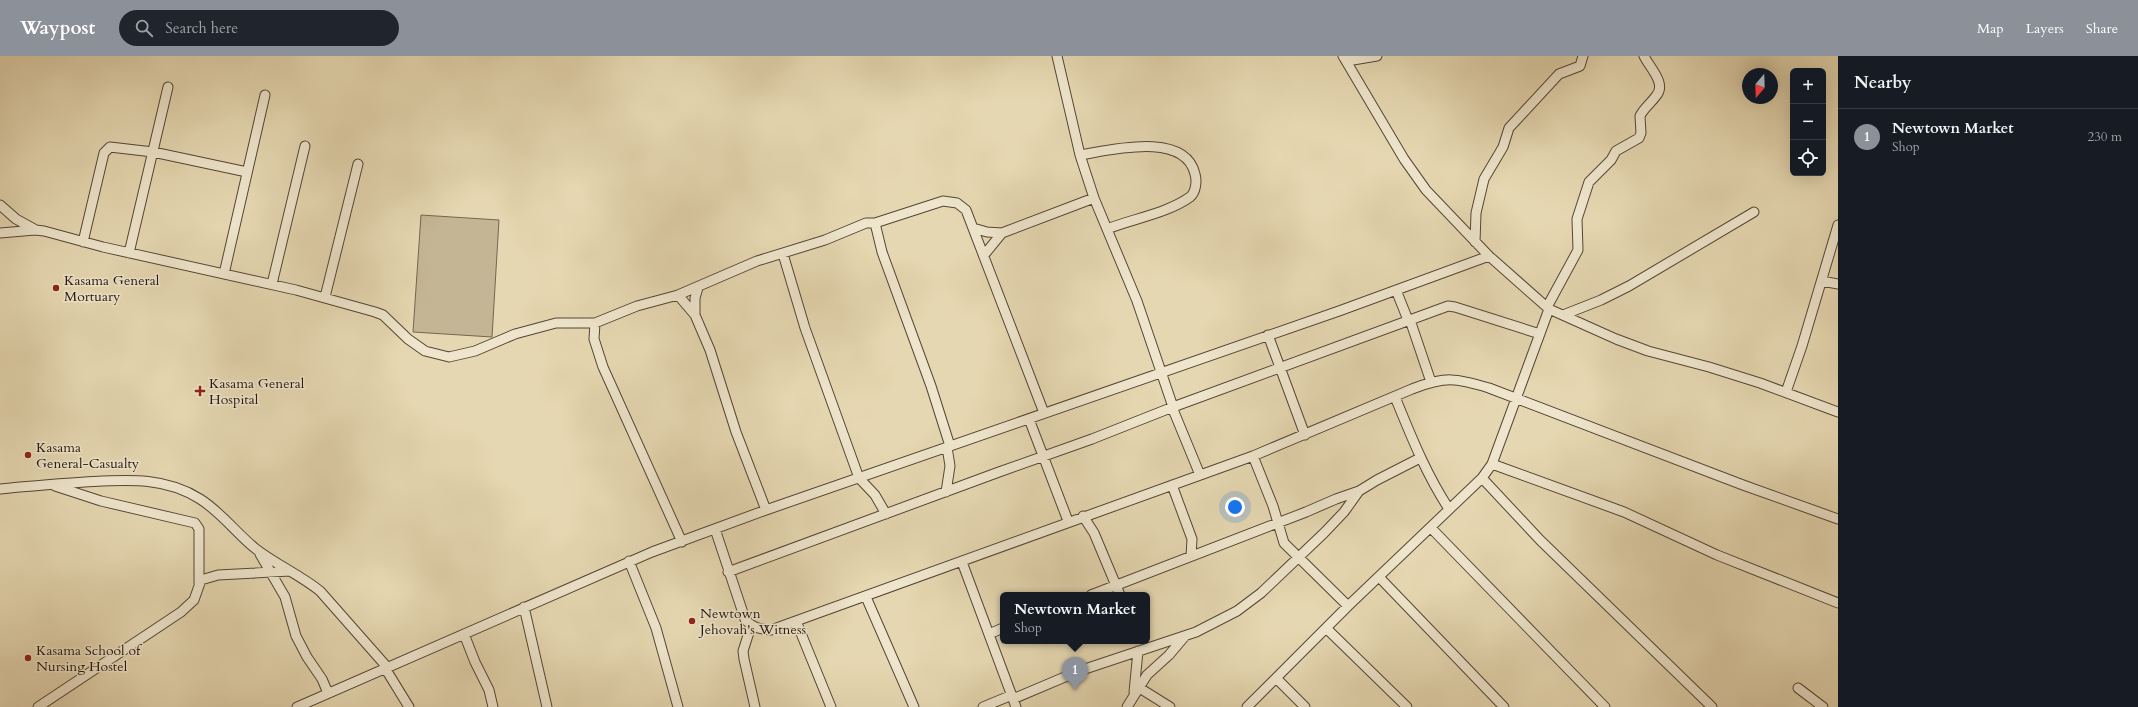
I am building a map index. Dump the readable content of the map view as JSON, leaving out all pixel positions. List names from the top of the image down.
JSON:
{
  "places": {
    "other": [
      "Kasama General Mortuary",
      "Kasama General-Casualty",
      "Newtown Jehovah's Witness",
      "Kasama School of Nursing Hostel"
    ],
    "health": ["Kasama General Hospital"]
  },
  "north": "bottom",
  "page": {
    "header": "Waypost",
    "search": "Search here",
    "nav": ["Map", "Layers", "Share"],
    "heading": "Nearby",
    "map_buttons": ["+", "−"],
    "list": [
      {
        "mark": "1",
        "name": "Newtown Market",
        "note": "Shop",
        "value": "230 m"
      }
    ],
    "popup": ["Newtown Market", "Shop"],
    "pins": "1"
  }
}
